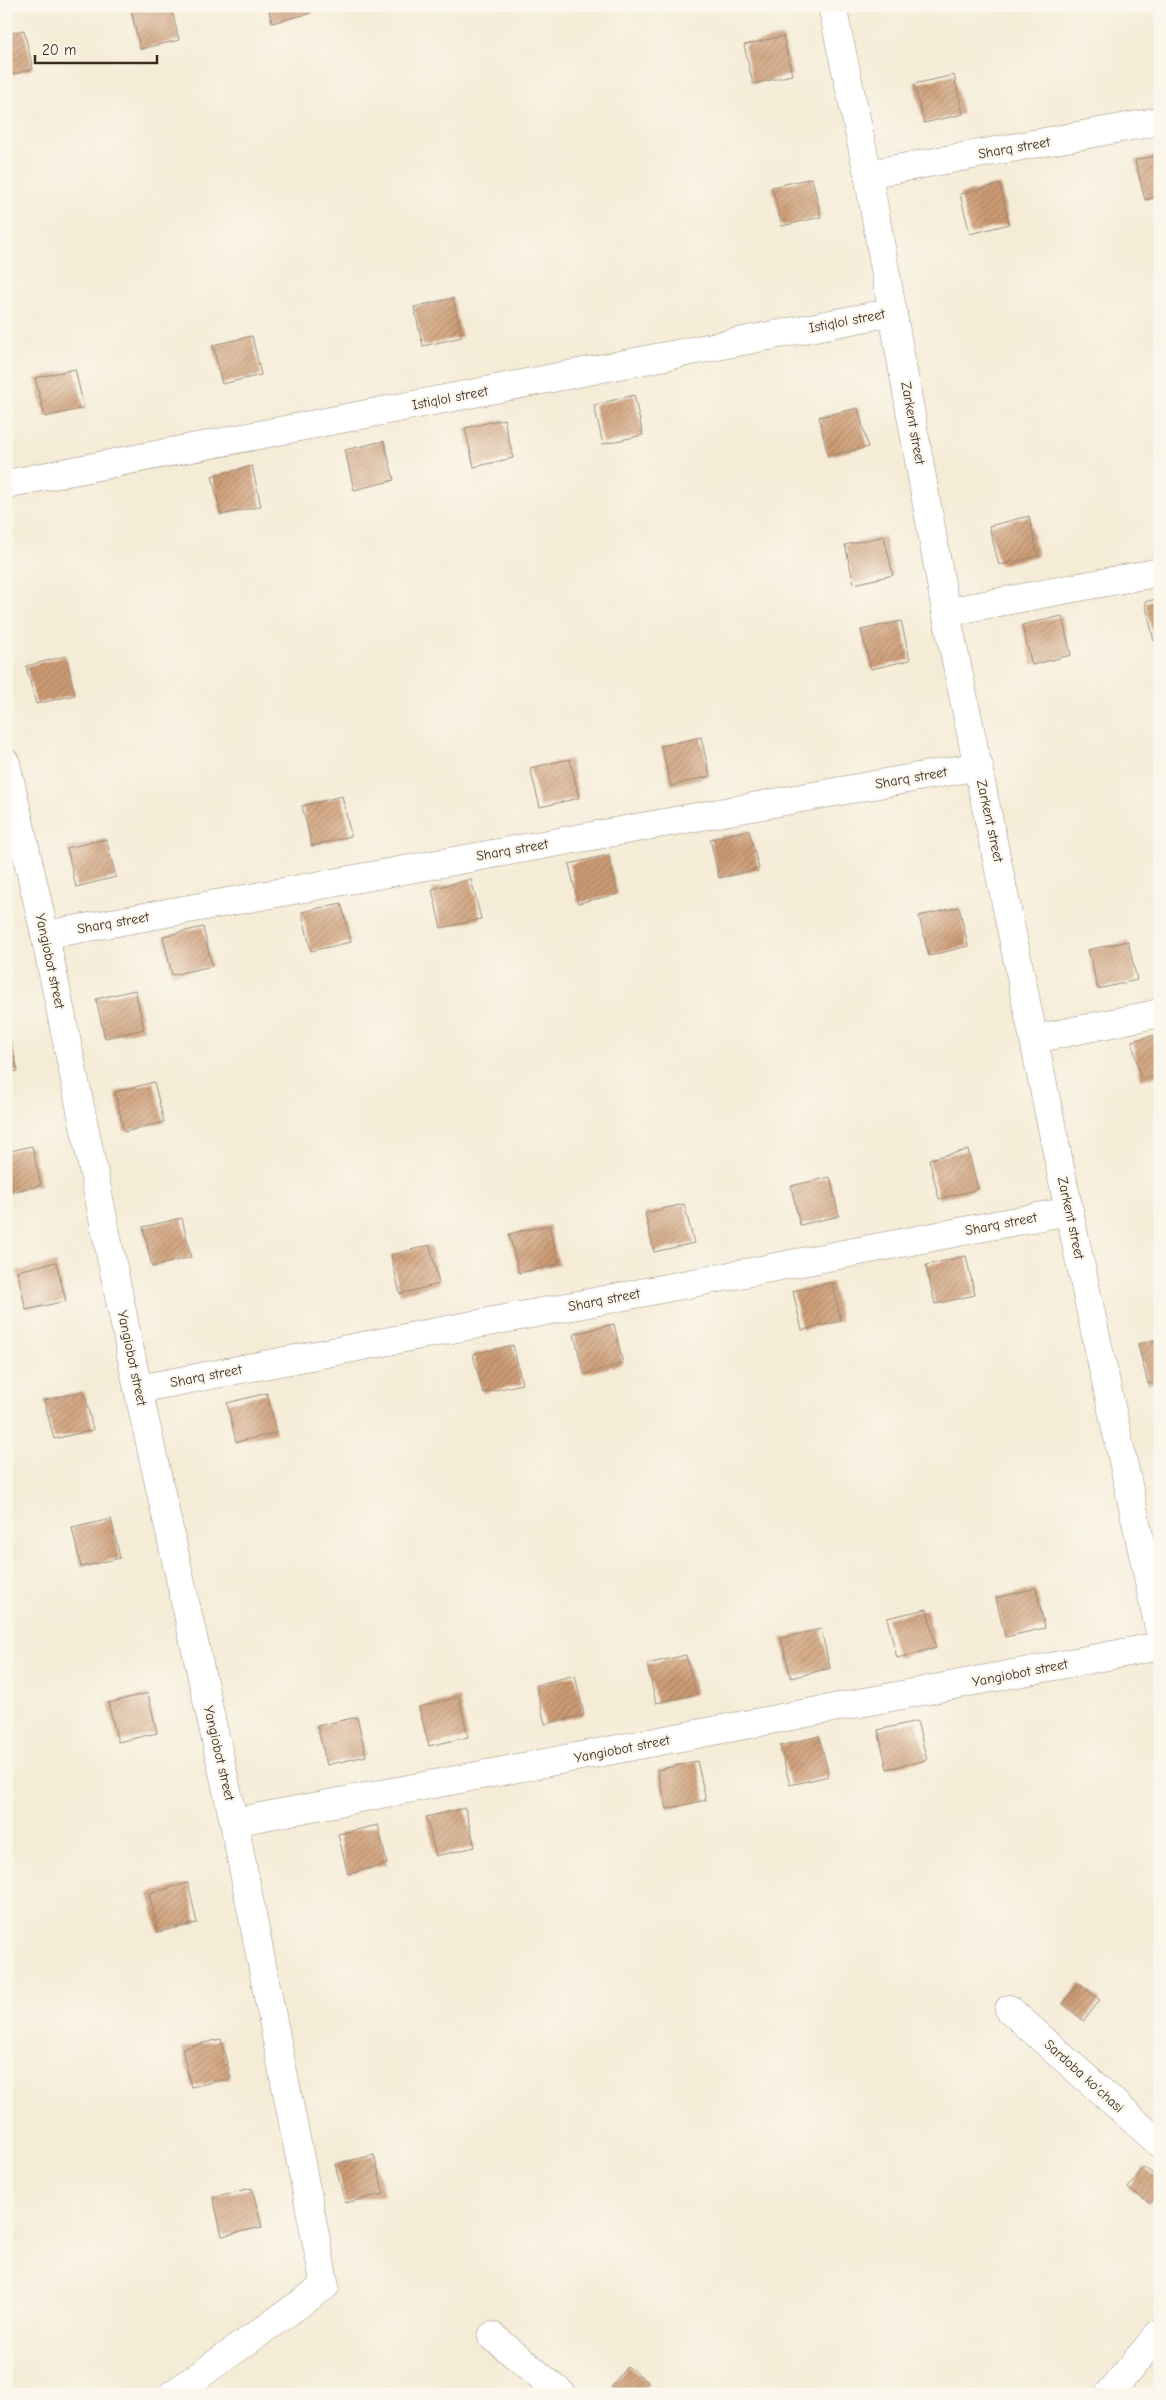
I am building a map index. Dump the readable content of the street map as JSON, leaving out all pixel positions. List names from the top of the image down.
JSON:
{
  "streets": {
    "street": [
      "Sharq street",
      "Istiqlol street",
      "Zarkent street",
      "Yangiobot street",
      "Sardoba ko'chasi"
    ]
  },
  "crossings": [
    ["Sharq street", "Zarkent street"],
    ["Sharq street", "Yangiobot street"],
    ["Istiqlol street", "Zarkent street"]
  ],
  "scale_bar": "20 m"
}
